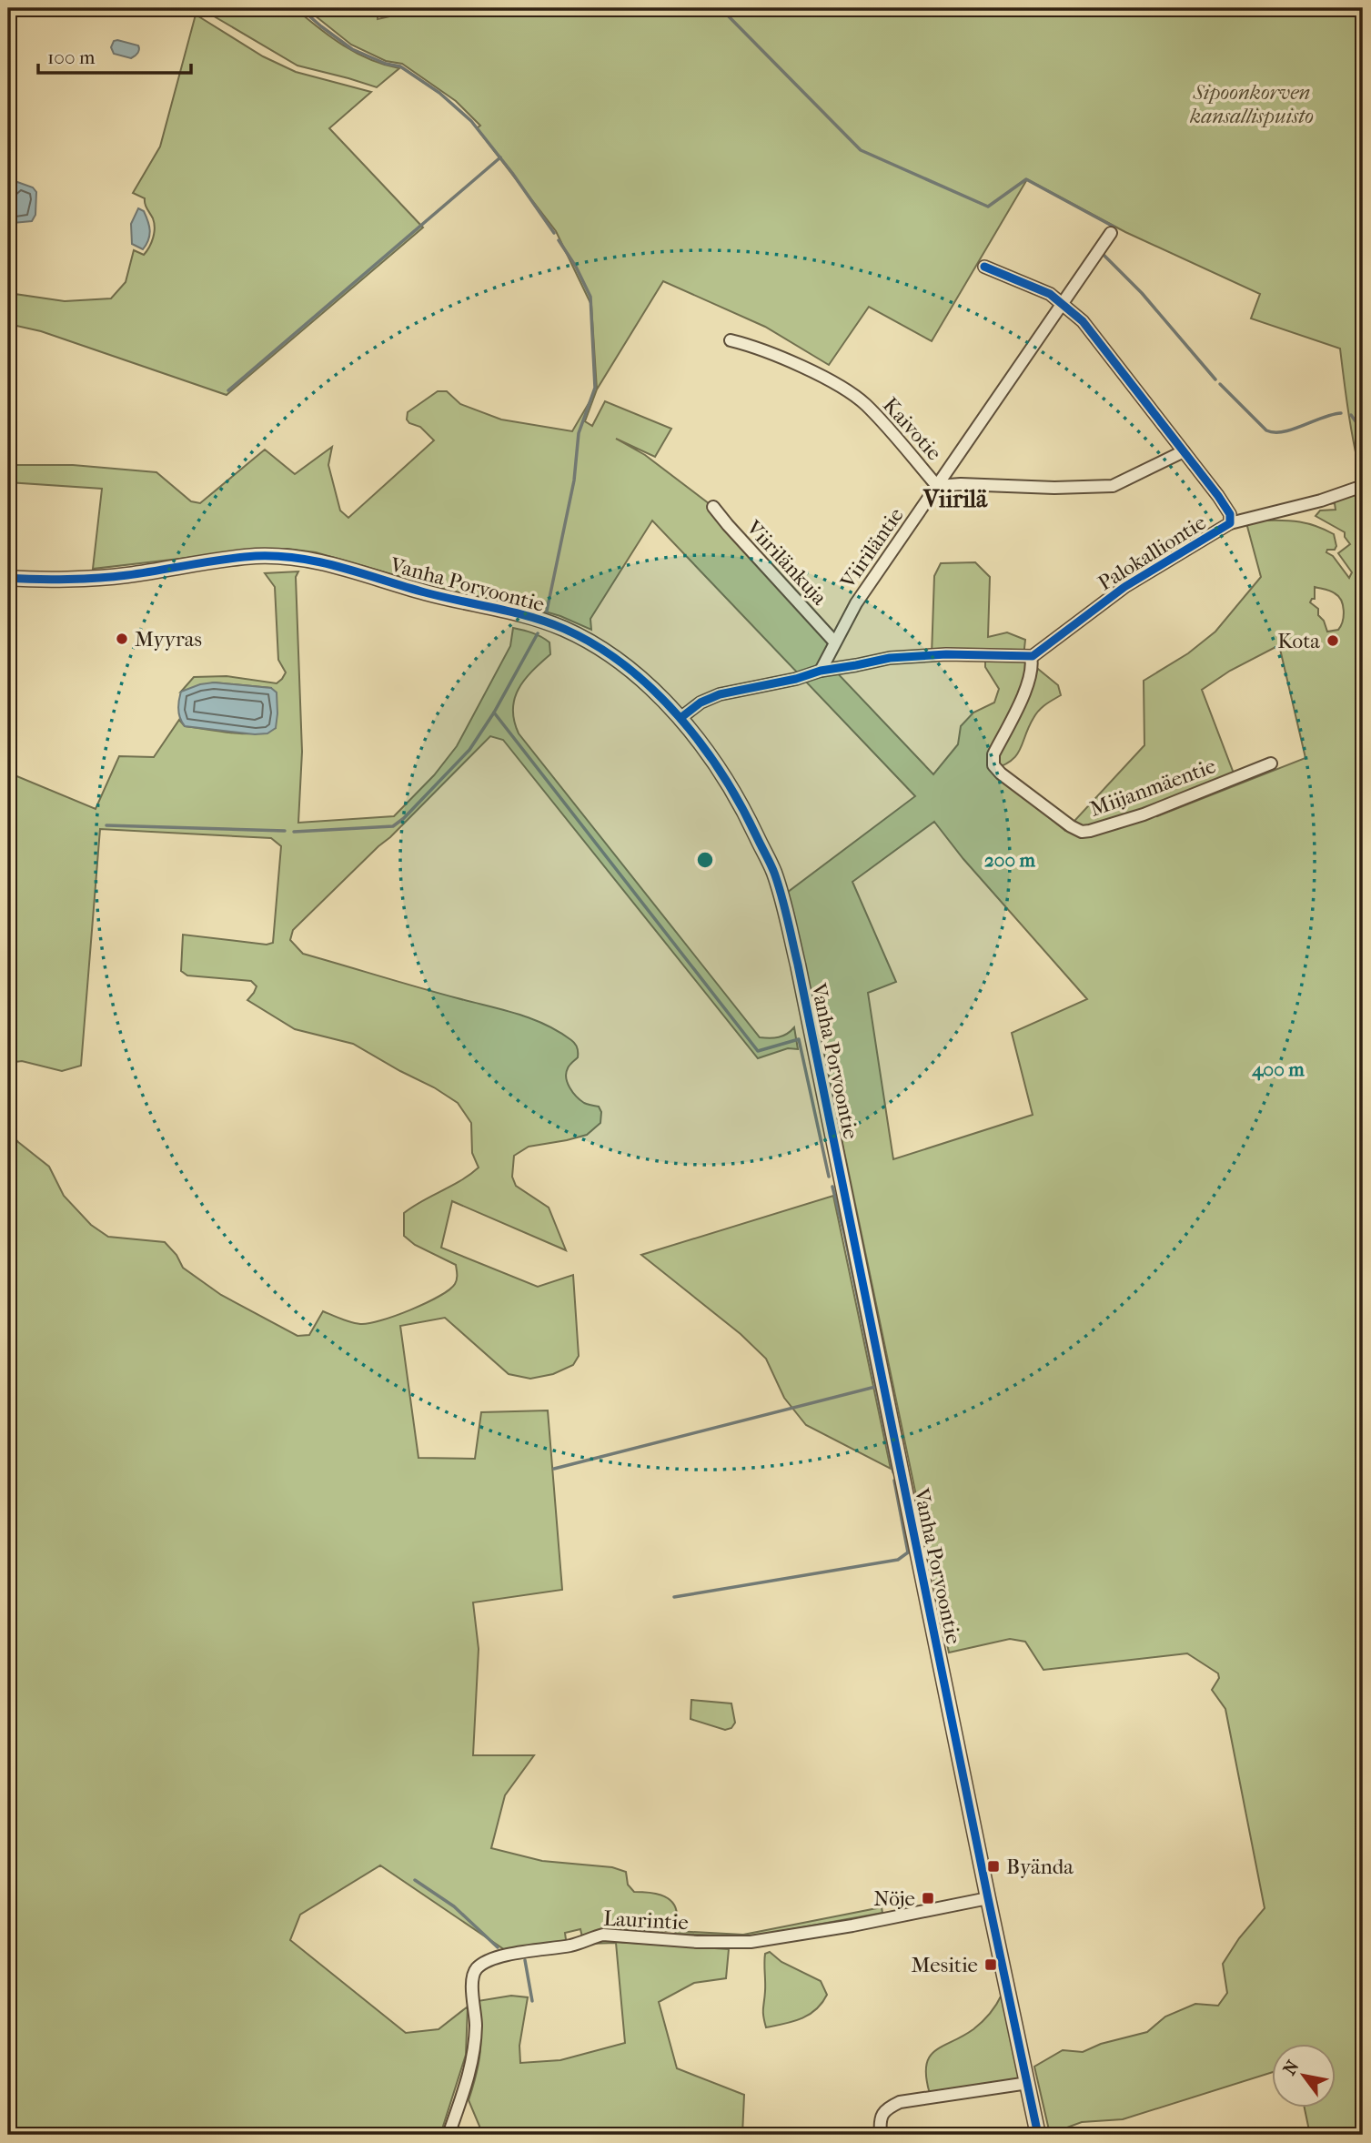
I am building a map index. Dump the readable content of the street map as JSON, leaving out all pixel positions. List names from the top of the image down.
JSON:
{
  "streets": {
    "street": [
      "Kaivotie",
      "Viiriläntie",
      "Palokalliontie",
      "Viirilänkuja",
      "Vanha Porvoontie",
      "Miijanmäentie",
      "Laurintie"
    ]
  },
  "crossings": [
    ["Kaivotie", "Viiriläntie"],
    ["Kaivotie", "Palokalliontie"],
    ["Viiriläntie", "Palokalliontie"],
    ["Viiriläntie", "Viirilänkuja"],
    ["Palokalliontie", "Miijanmäentie"],
    ["Vanha Porvoontie", "Laurintie"]
  ],
  "districts": ["Viirilä"],
  "parks": ["Sipoonkorven kansallispuisto"],
  "places": {
    "other": ["Myyras", "Kota"],
    "transit": ["Byända", "Nöje", "Mesitie"]
  },
  "scale_bar": "100 m",
  "north": "top left",
  "rings": ["200 m", "400 m"]
}
